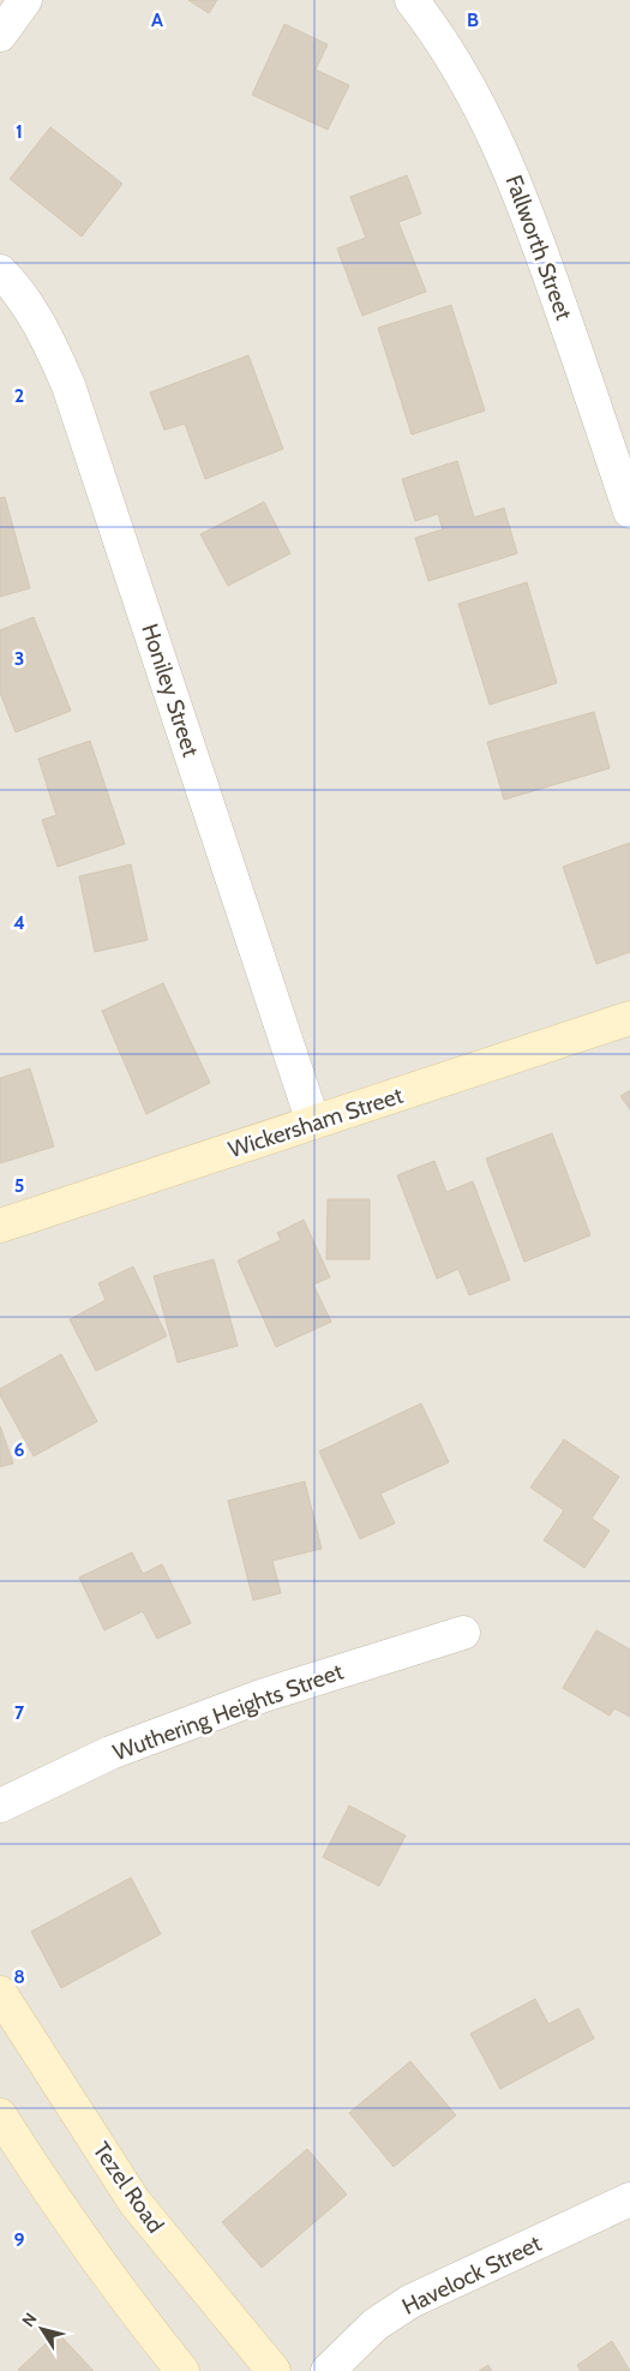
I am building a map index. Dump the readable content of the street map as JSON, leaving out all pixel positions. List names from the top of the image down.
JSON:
{
  "streets": {
    "main road": ["Wickersham Street", "Tezel Road"],
    "street": [
      "Fallworth Street",
      "Honiley Street",
      "Wuthering Heights Street",
      "Havelock Street"
    ]
  },
  "crossings": [
    ["Honiley Street", "Wickersham Street"]
  ],
  "north": "top left",
  "grid": {
    "columns": ["A", "B"],
    "rows": [
      "1",
      "2",
      "3",
      "4",
      "5",
      "6",
      "7",
      "8",
      "9"
    ]
  }
}
